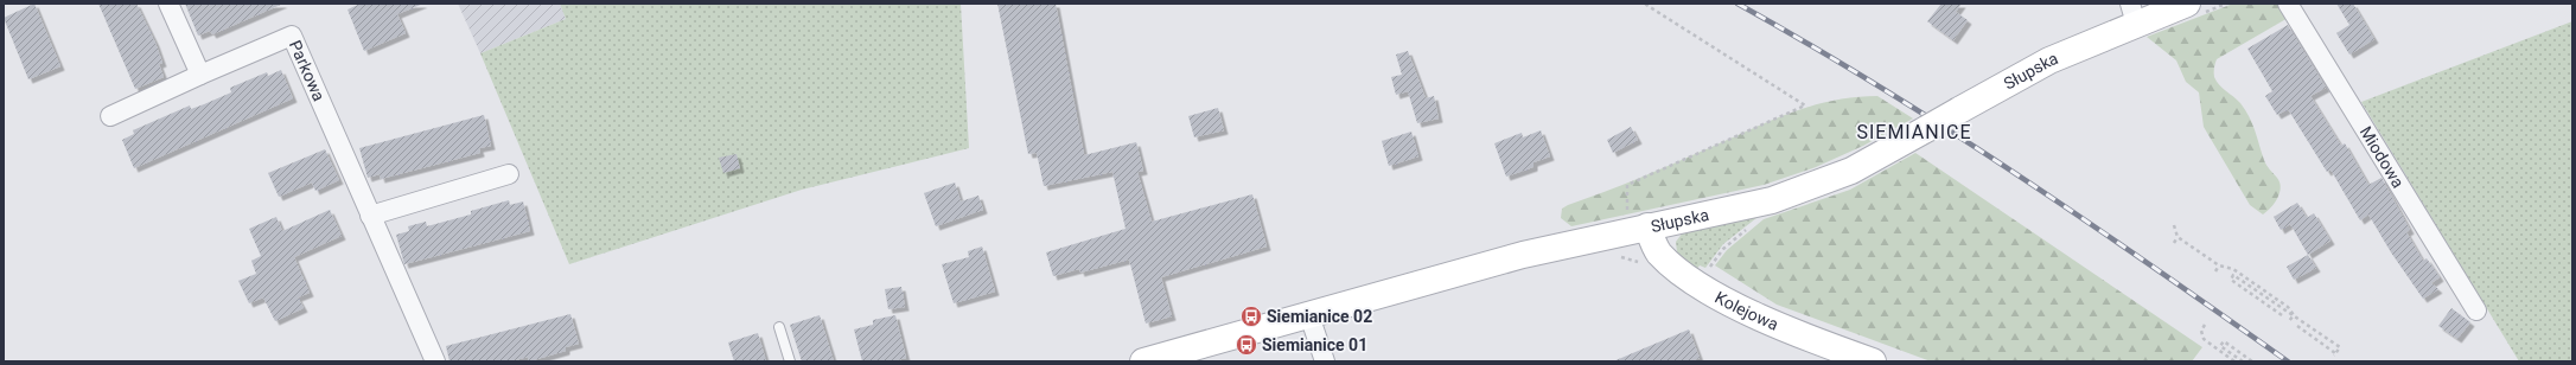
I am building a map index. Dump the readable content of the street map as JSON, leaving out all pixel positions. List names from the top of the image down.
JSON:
{
  "streets": {
    "main road": ["Słupska", "Kolejowa"],
    "street": ["Parkowa", "Miodowa"]
  },
  "crossings": [
    ["Słupska", "Kolejowa"]
  ],
  "districts": ["SIEMIANICE"],
  "places": {
    "bus stop": ["Siemianice 02", "Siemianice 01"]
  }
}
